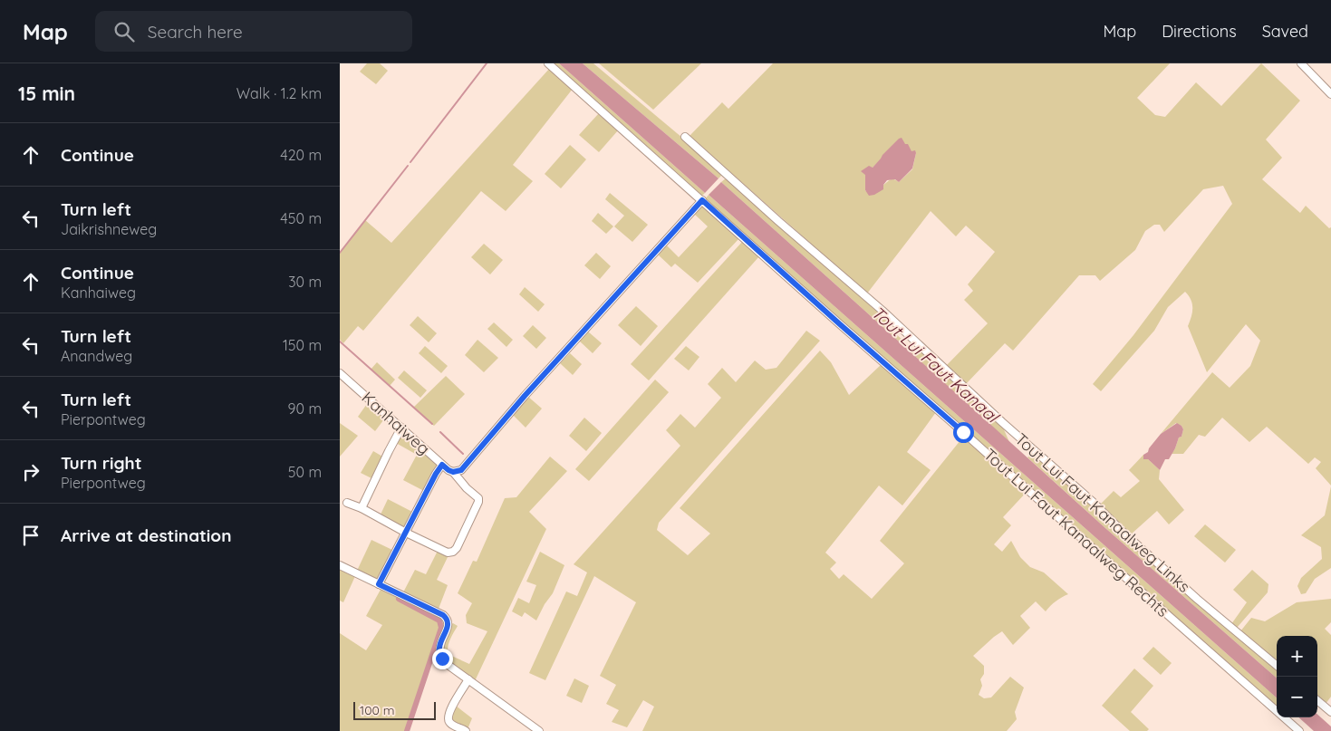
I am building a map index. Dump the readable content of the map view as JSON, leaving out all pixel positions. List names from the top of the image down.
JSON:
{
  "streets": {
    "street": ["Kanhaiweg", "Tout Lui Faut Kanaalweg Links", "Tout Lui Faut Kanaalweg Rechts"]
  },
  "water": ["Tout Lui Faut Kanaal"],
  "scale_bar": "100 m",
  "page": {
    "header": "Map",
    "search": "Search here",
    "nav": ["Map", "Directions", "Saved"],
    "heading": ["15 min", "Walk · 1.2 km"],
    "list": [
      ["Continue", "420 m"],
      ["Turn left", "Jaikrishneweg", "450 m"],
      ["Continue", "Kanhaiweg", "30 m"],
      ["Turn left", "Anandweg", "150 m"],
      ["Turn left", "Pierpontweg", "90 m"],
      ["Turn right", "Pierpontweg", "50 m"],
      "Arrive at destination"
    ],
    "map_buttons": ["+", "−"],
    "scale": "100 m"
  }
}
